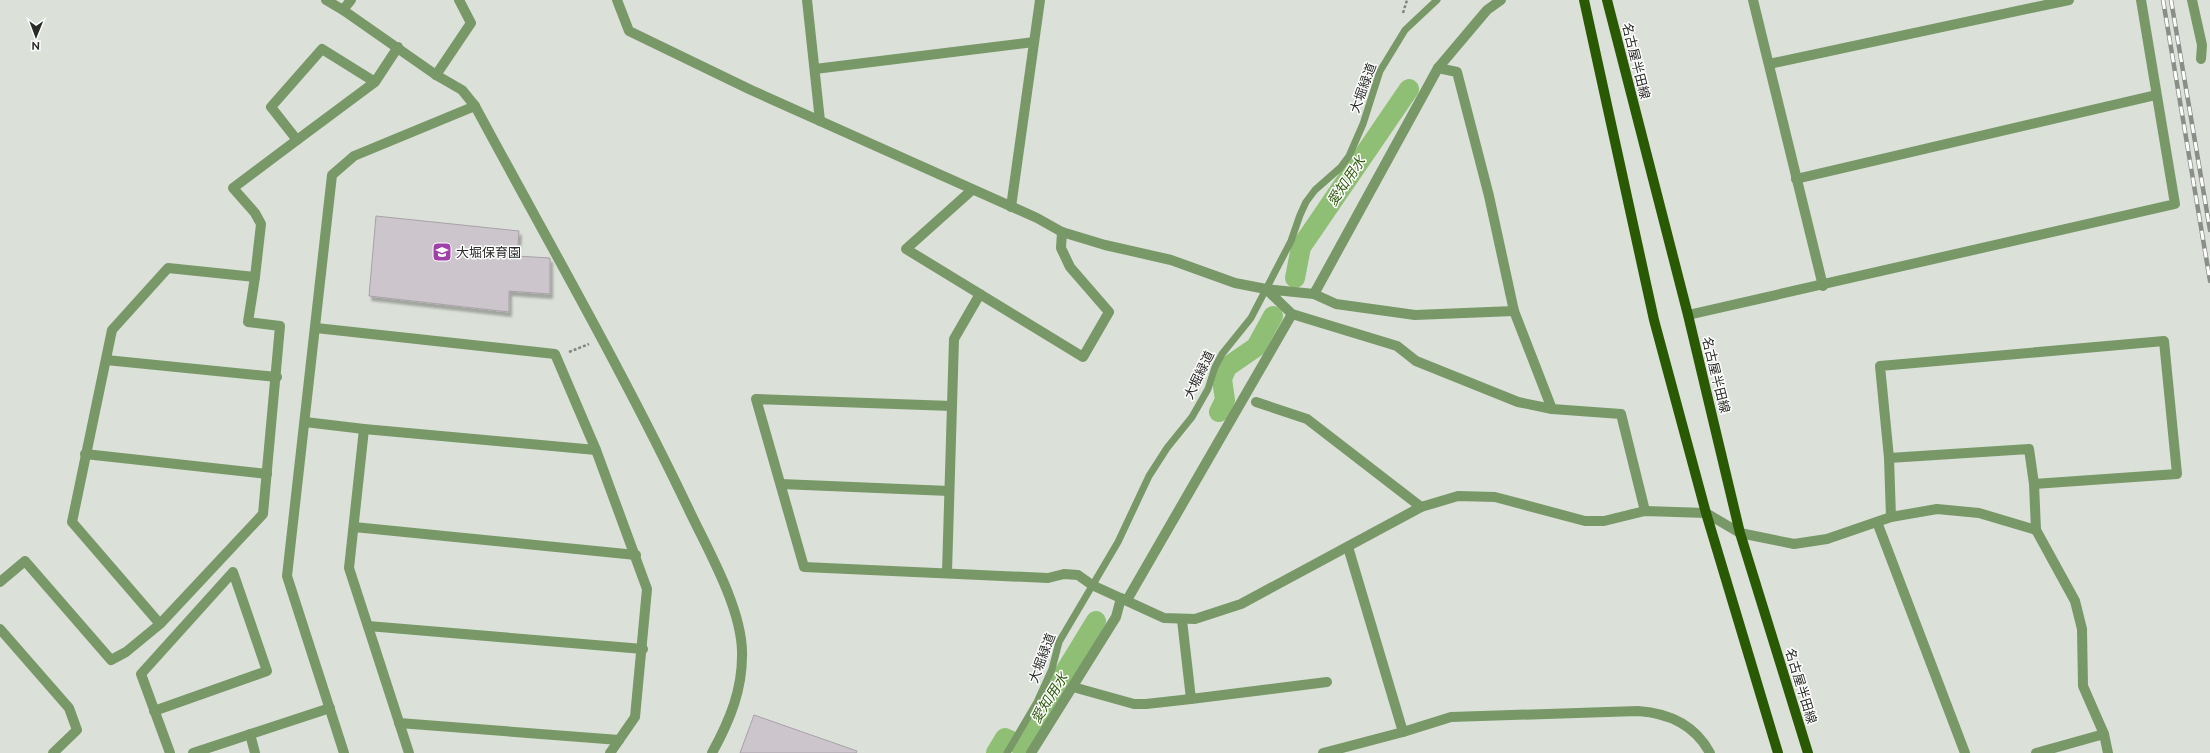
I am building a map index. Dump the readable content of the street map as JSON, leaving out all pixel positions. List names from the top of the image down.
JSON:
{
  "streets": {
    "main road": ["名古屋半田線"],
    "lane": ["大堀緑道"]
  },
  "water": ["愛知用水"],
  "places": {
    "school or university": ["大堀保育園"]
  },
  "north": "bottom"
}
